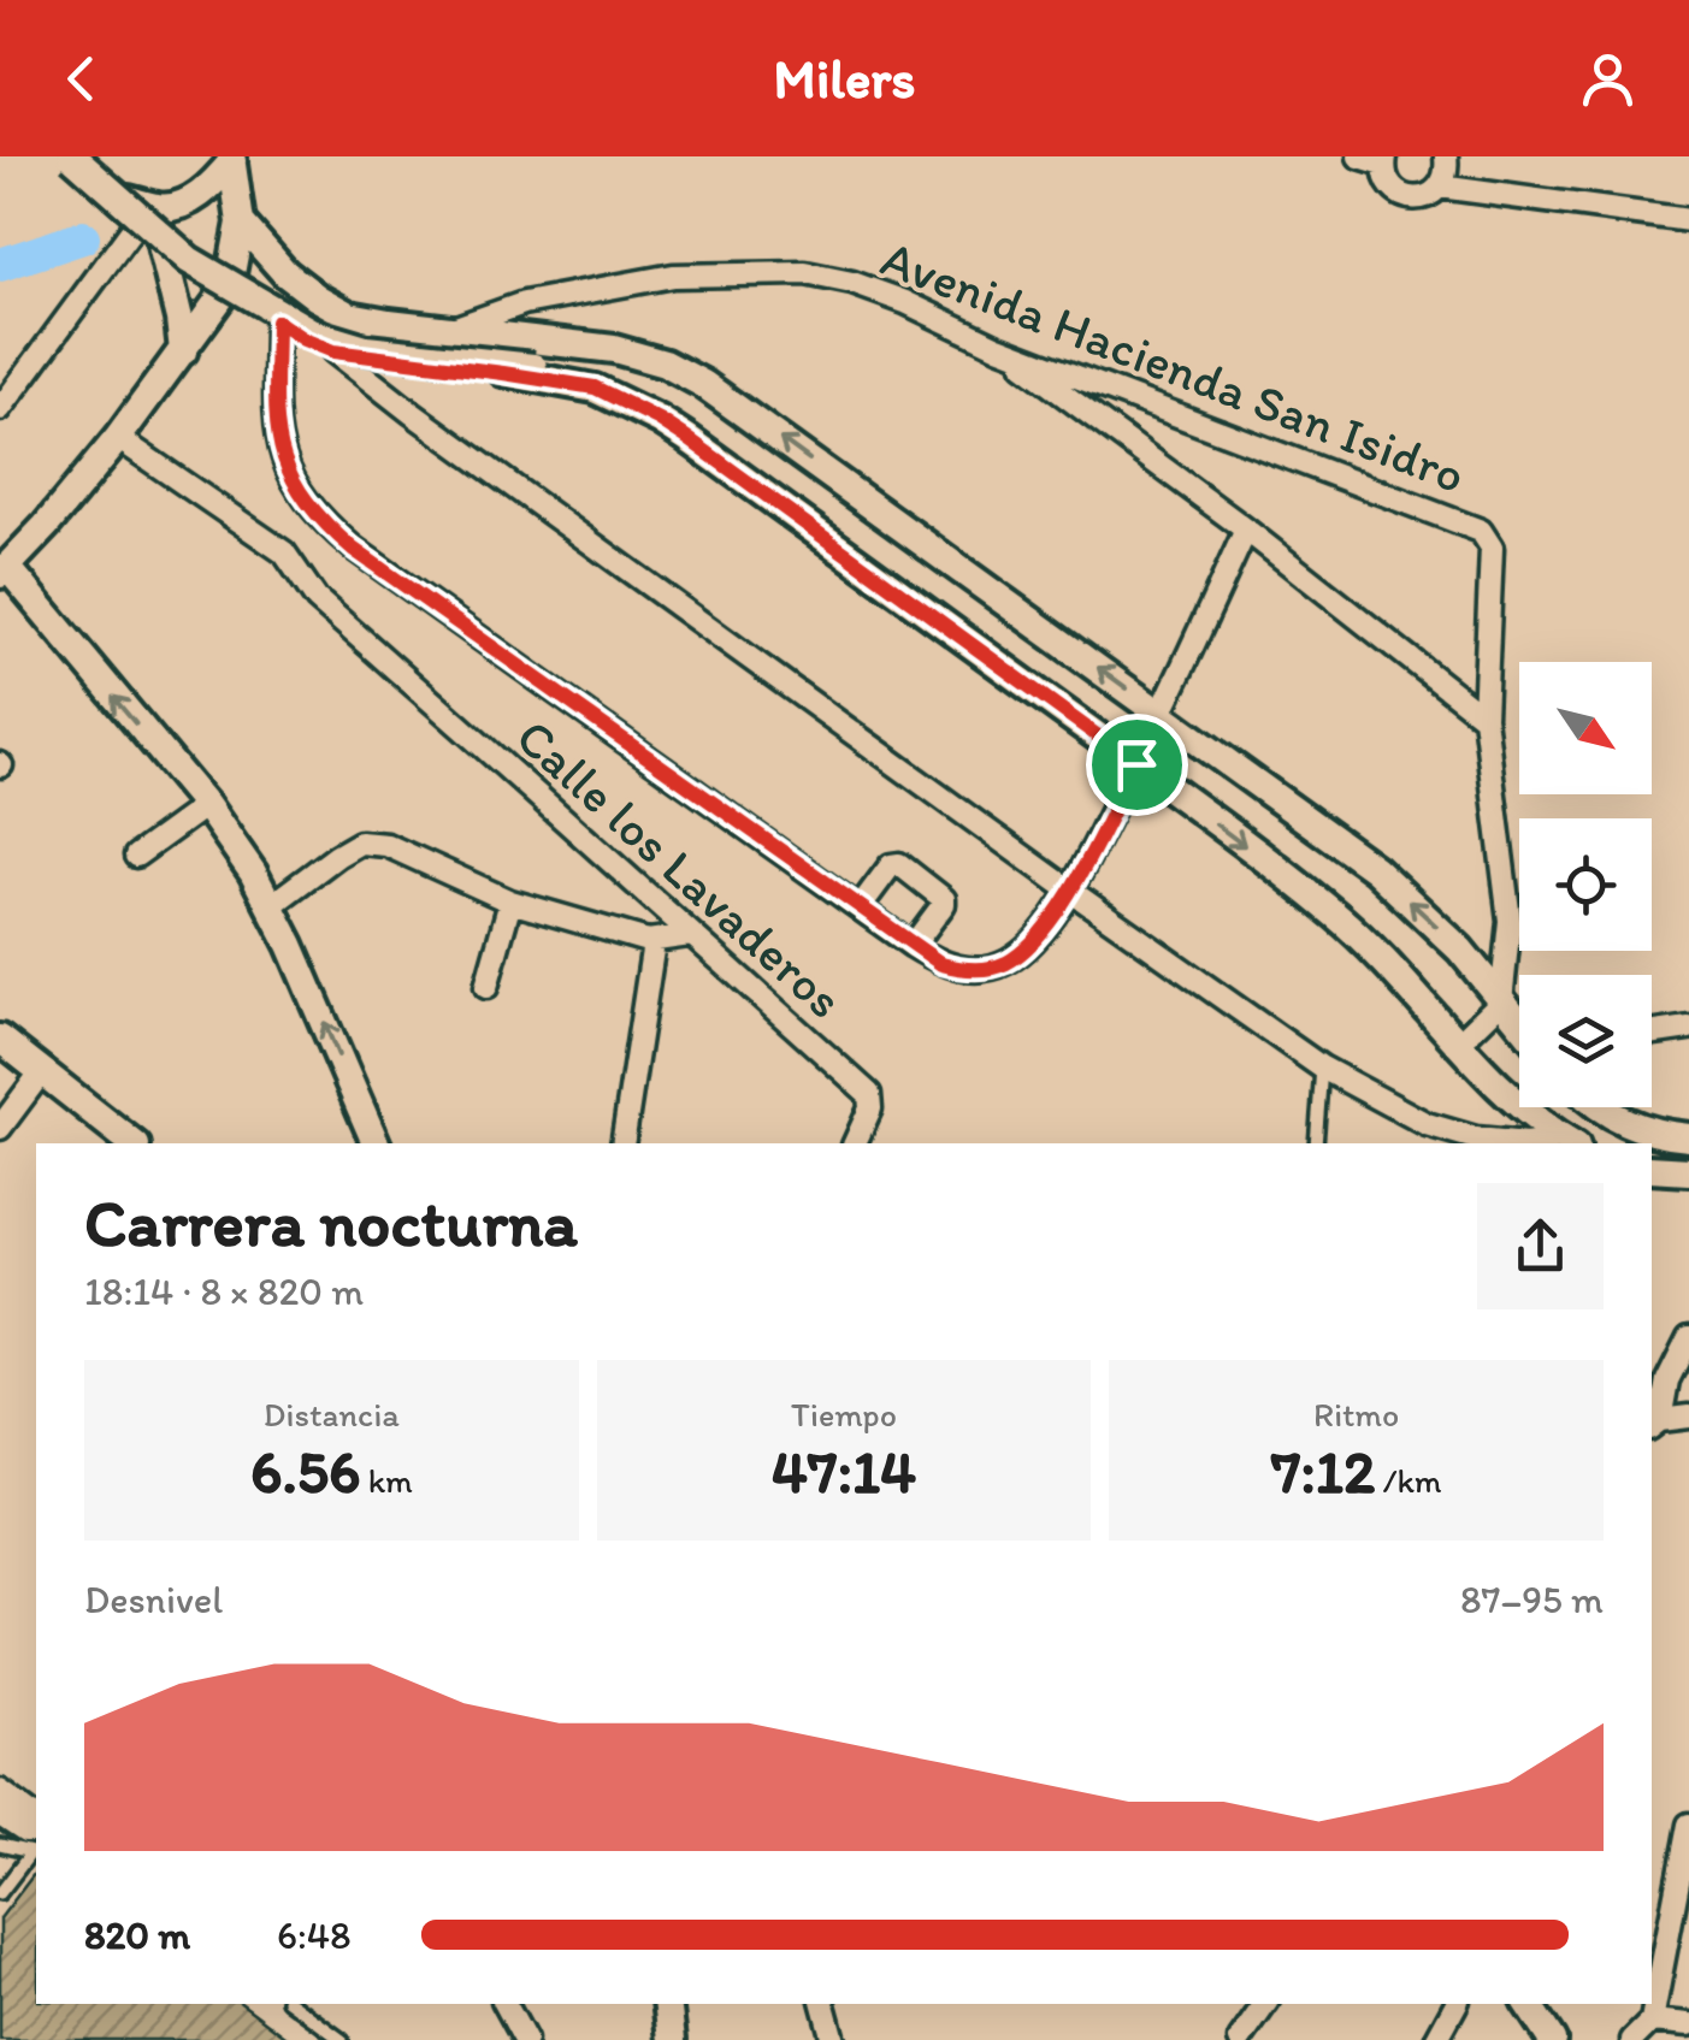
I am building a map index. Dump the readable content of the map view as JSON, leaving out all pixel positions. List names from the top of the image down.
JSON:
{
  "streets": {
    "street": ["Avenida Hacienda San Isidro", "Calle los Lavaderos"]
  },
  "north": "bottom right",
  "page": {
    "header": "Milers",
    "heading": ["Carrera nocturna", "18:14 · 8 × 820 m"],
    "stats": [
      ["Distancia", "6.56 km"],
      ["Tiempo", "47:14"],
      ["Ritmo", "7:12 /km"]
    ],
    "chart": ["Desnivel", "87–95 m"],
    "list": [
      {
        "name": "820 m",
        "note": "6:48"
      }
    ]
  }
}
